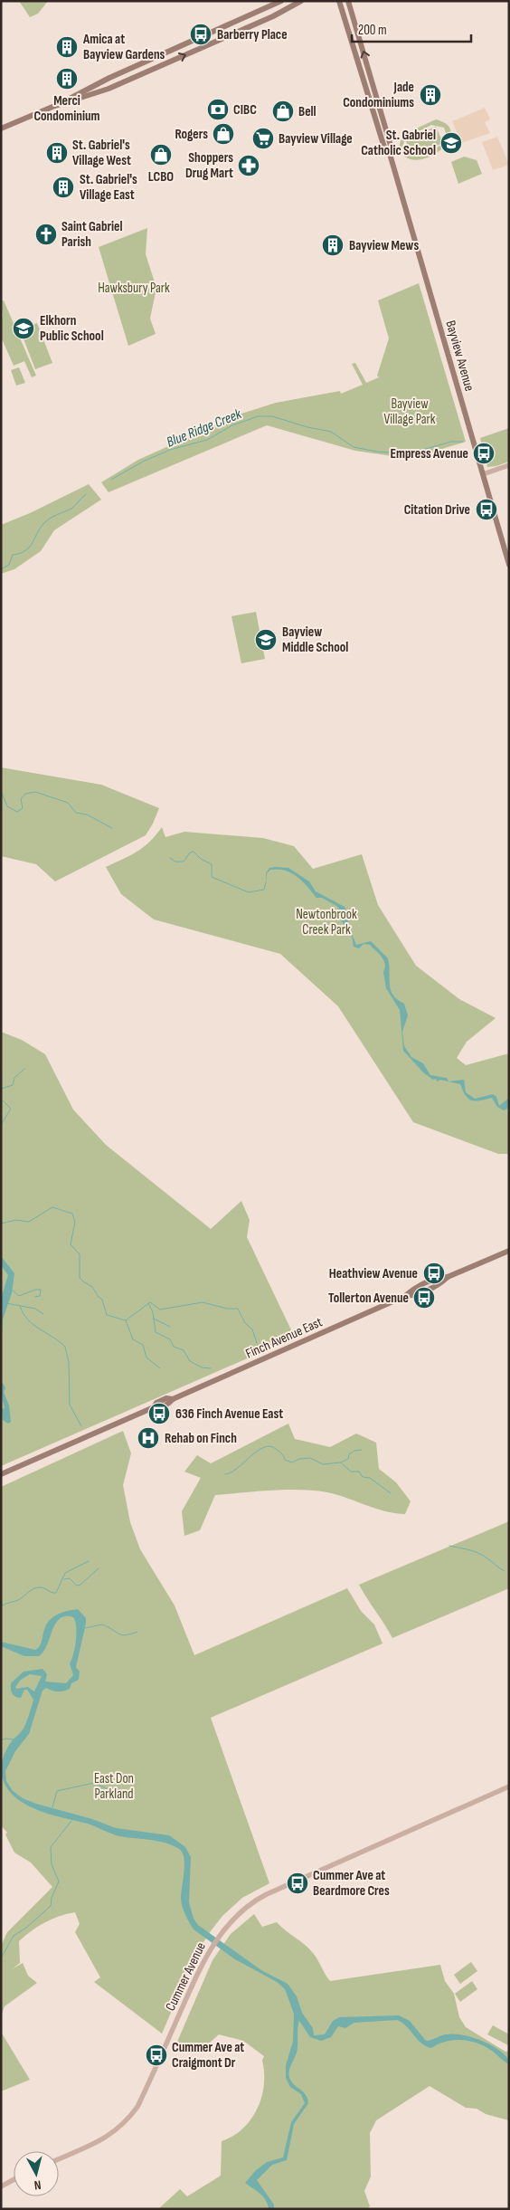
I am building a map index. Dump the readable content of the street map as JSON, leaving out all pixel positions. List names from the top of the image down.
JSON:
{
  "streets": {
    "main road": ["Bayview Avenue", "Finch Avenue East"],
    "street": ["Cummer Avenue"]
  },
  "water": ["Blue Ridge Creek"],
  "parks": [
    "Hawksbury Park",
    "Bayview Village Park",
    "Newtonbrook Creek Park",
    "East Don Parkland"
  ],
  "places": {
    "bus stop": [
      "Barberry Place",
      "Empress Avenue",
      "Citation Drive",
      "Heathview Avenue",
      "Tollerton Avenue",
      "636 Finch Avenue East",
      "Cummer Ave at Beardmore Cres",
      "Cummer Ave at Craigmont Dr"
    ],
    "building": [
      "Amica at Bayview Gardens",
      "Merci Condominium",
      "Jade Condominiums",
      "St. Gabriel's Village West",
      "St. Gabriel's Village East",
      "Bayview Mews"
    ],
    "bank": ["CIBC"],
    "shop": ["Bell", "Rogers", "LCBO"],
    "supermarket": ["Bayview Village"],
    "school or university": ["St. Gabriel Catholic School", "Elkhorn Public School", "Bayview Middle School"],
    "pharmacy": ["Shoppers Drug Mart"],
    "church": ["Saint Gabriel Parish"],
    "hospital": ["Rehab on Finch"]
  },
  "scale_bar": "200 m",
  "north": "bottom"
}
